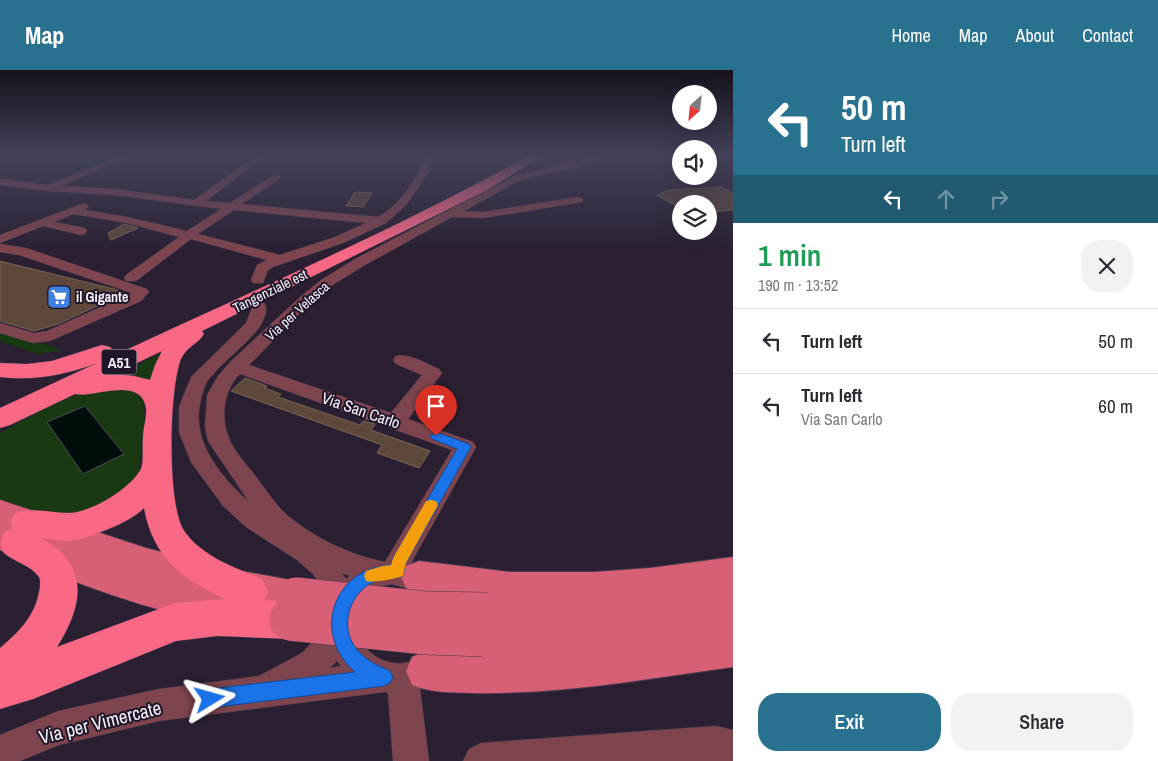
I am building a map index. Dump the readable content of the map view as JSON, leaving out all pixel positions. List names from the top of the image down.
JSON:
{
  "streets": {
    "highway": ["Tangenziale est", "A51"],
    "street": ["Via per Velasca", "Via San Carlo", "Via per Vimercate"]
  },
  "crossings": [
    ["Via per Velasca", "Via San Carlo"],
    ["Via per Velasca", "Via per Vimercate"],
    ["Via San Carlo", "Via per Vimercate"]
  ],
  "places": {
    "supermarket": ["il Gigante"]
  },
  "north": "bottom left",
  "page": {
    "header": "Map",
    "nav": [
      "Home",
      "Map",
      "About",
      "Contact"
    ],
    "turn": ["50 m", "Turn left"],
    "heading": ["1 min", "190 m · 13:52"],
    "list": [
      {
        "name": "Turn left",
        "value": "50 m"
      },
      {
        "name": "Turn left",
        "note": "Via San Carlo",
        "value": "60 m"
      }
    ],
    "buttons": ["Exit", "Share"]
  }
}
